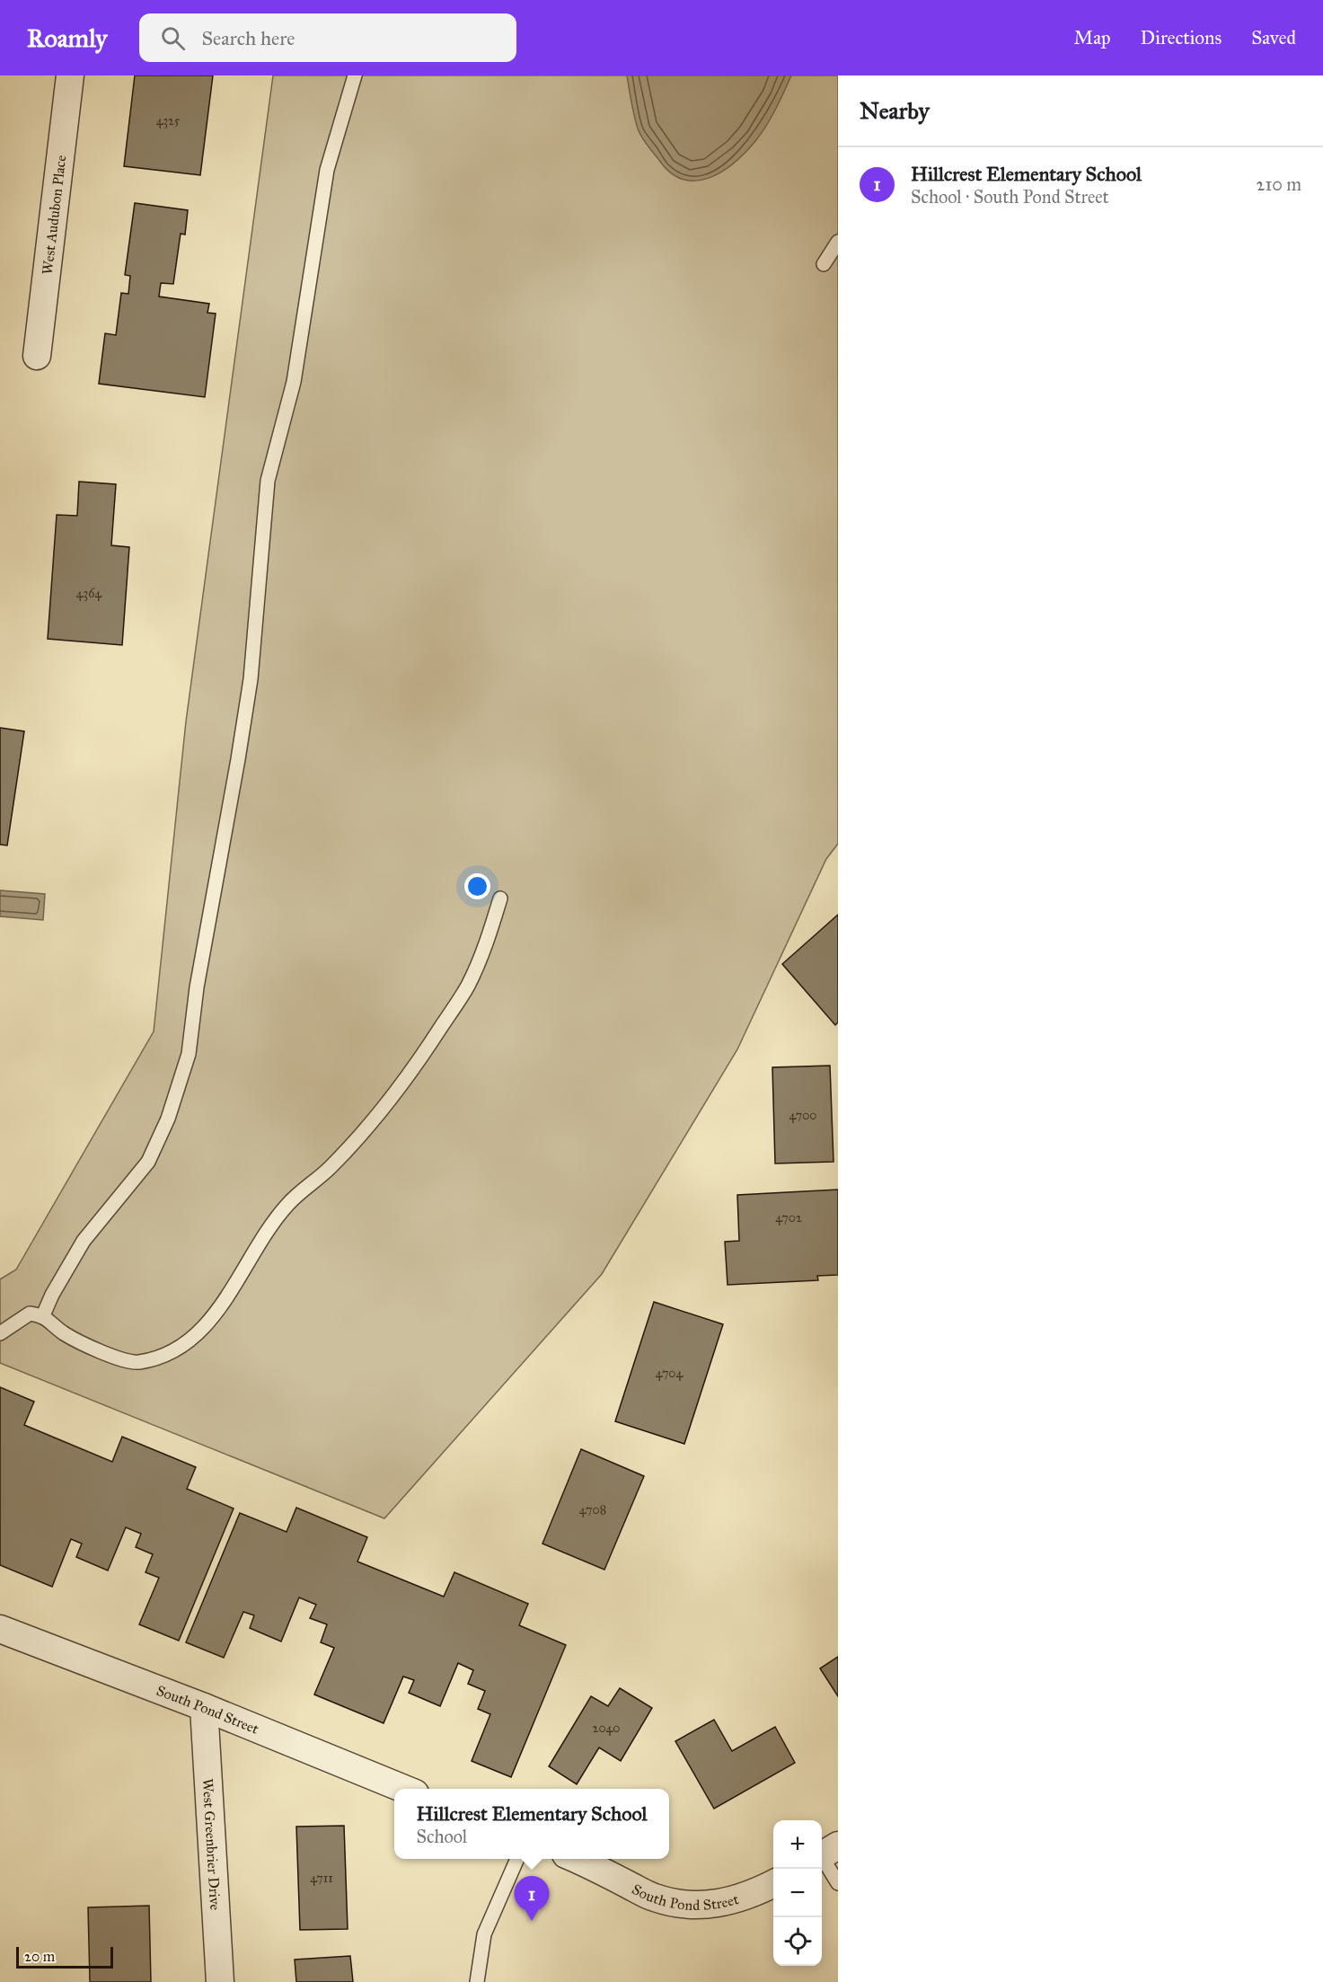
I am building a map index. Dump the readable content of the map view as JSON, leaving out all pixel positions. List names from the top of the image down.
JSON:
{
  "streets": {
    "street": ["West Audubon Place", "South Pond Street", "West Greenbrier Drive"]
  },
  "crossings": [
    ["South Pond Street", "West Greenbrier Drive"]
  ],
  "house_numbers": [
    "4325",
    "4364",
    "4700",
    "4702",
    "4704",
    "4708",
    "2040",
    "4711"
  ],
  "scale_bar": "20 m",
  "page": {
    "header": "Roamly",
    "search": "Search here",
    "nav": ["Map", "Directions", "Saved"],
    "heading": "Nearby",
    "list": [
      {
        "mark": "1",
        "name": "Hillcrest Elementary School",
        "note": "School · South Pond Street",
        "value": "210 m"
      }
    ],
    "popup": ["Hillcrest Elementary School", "School"],
    "map_buttons": ["+", "−"],
    "pins": "1",
    "scale": "20 m"
  }
}
